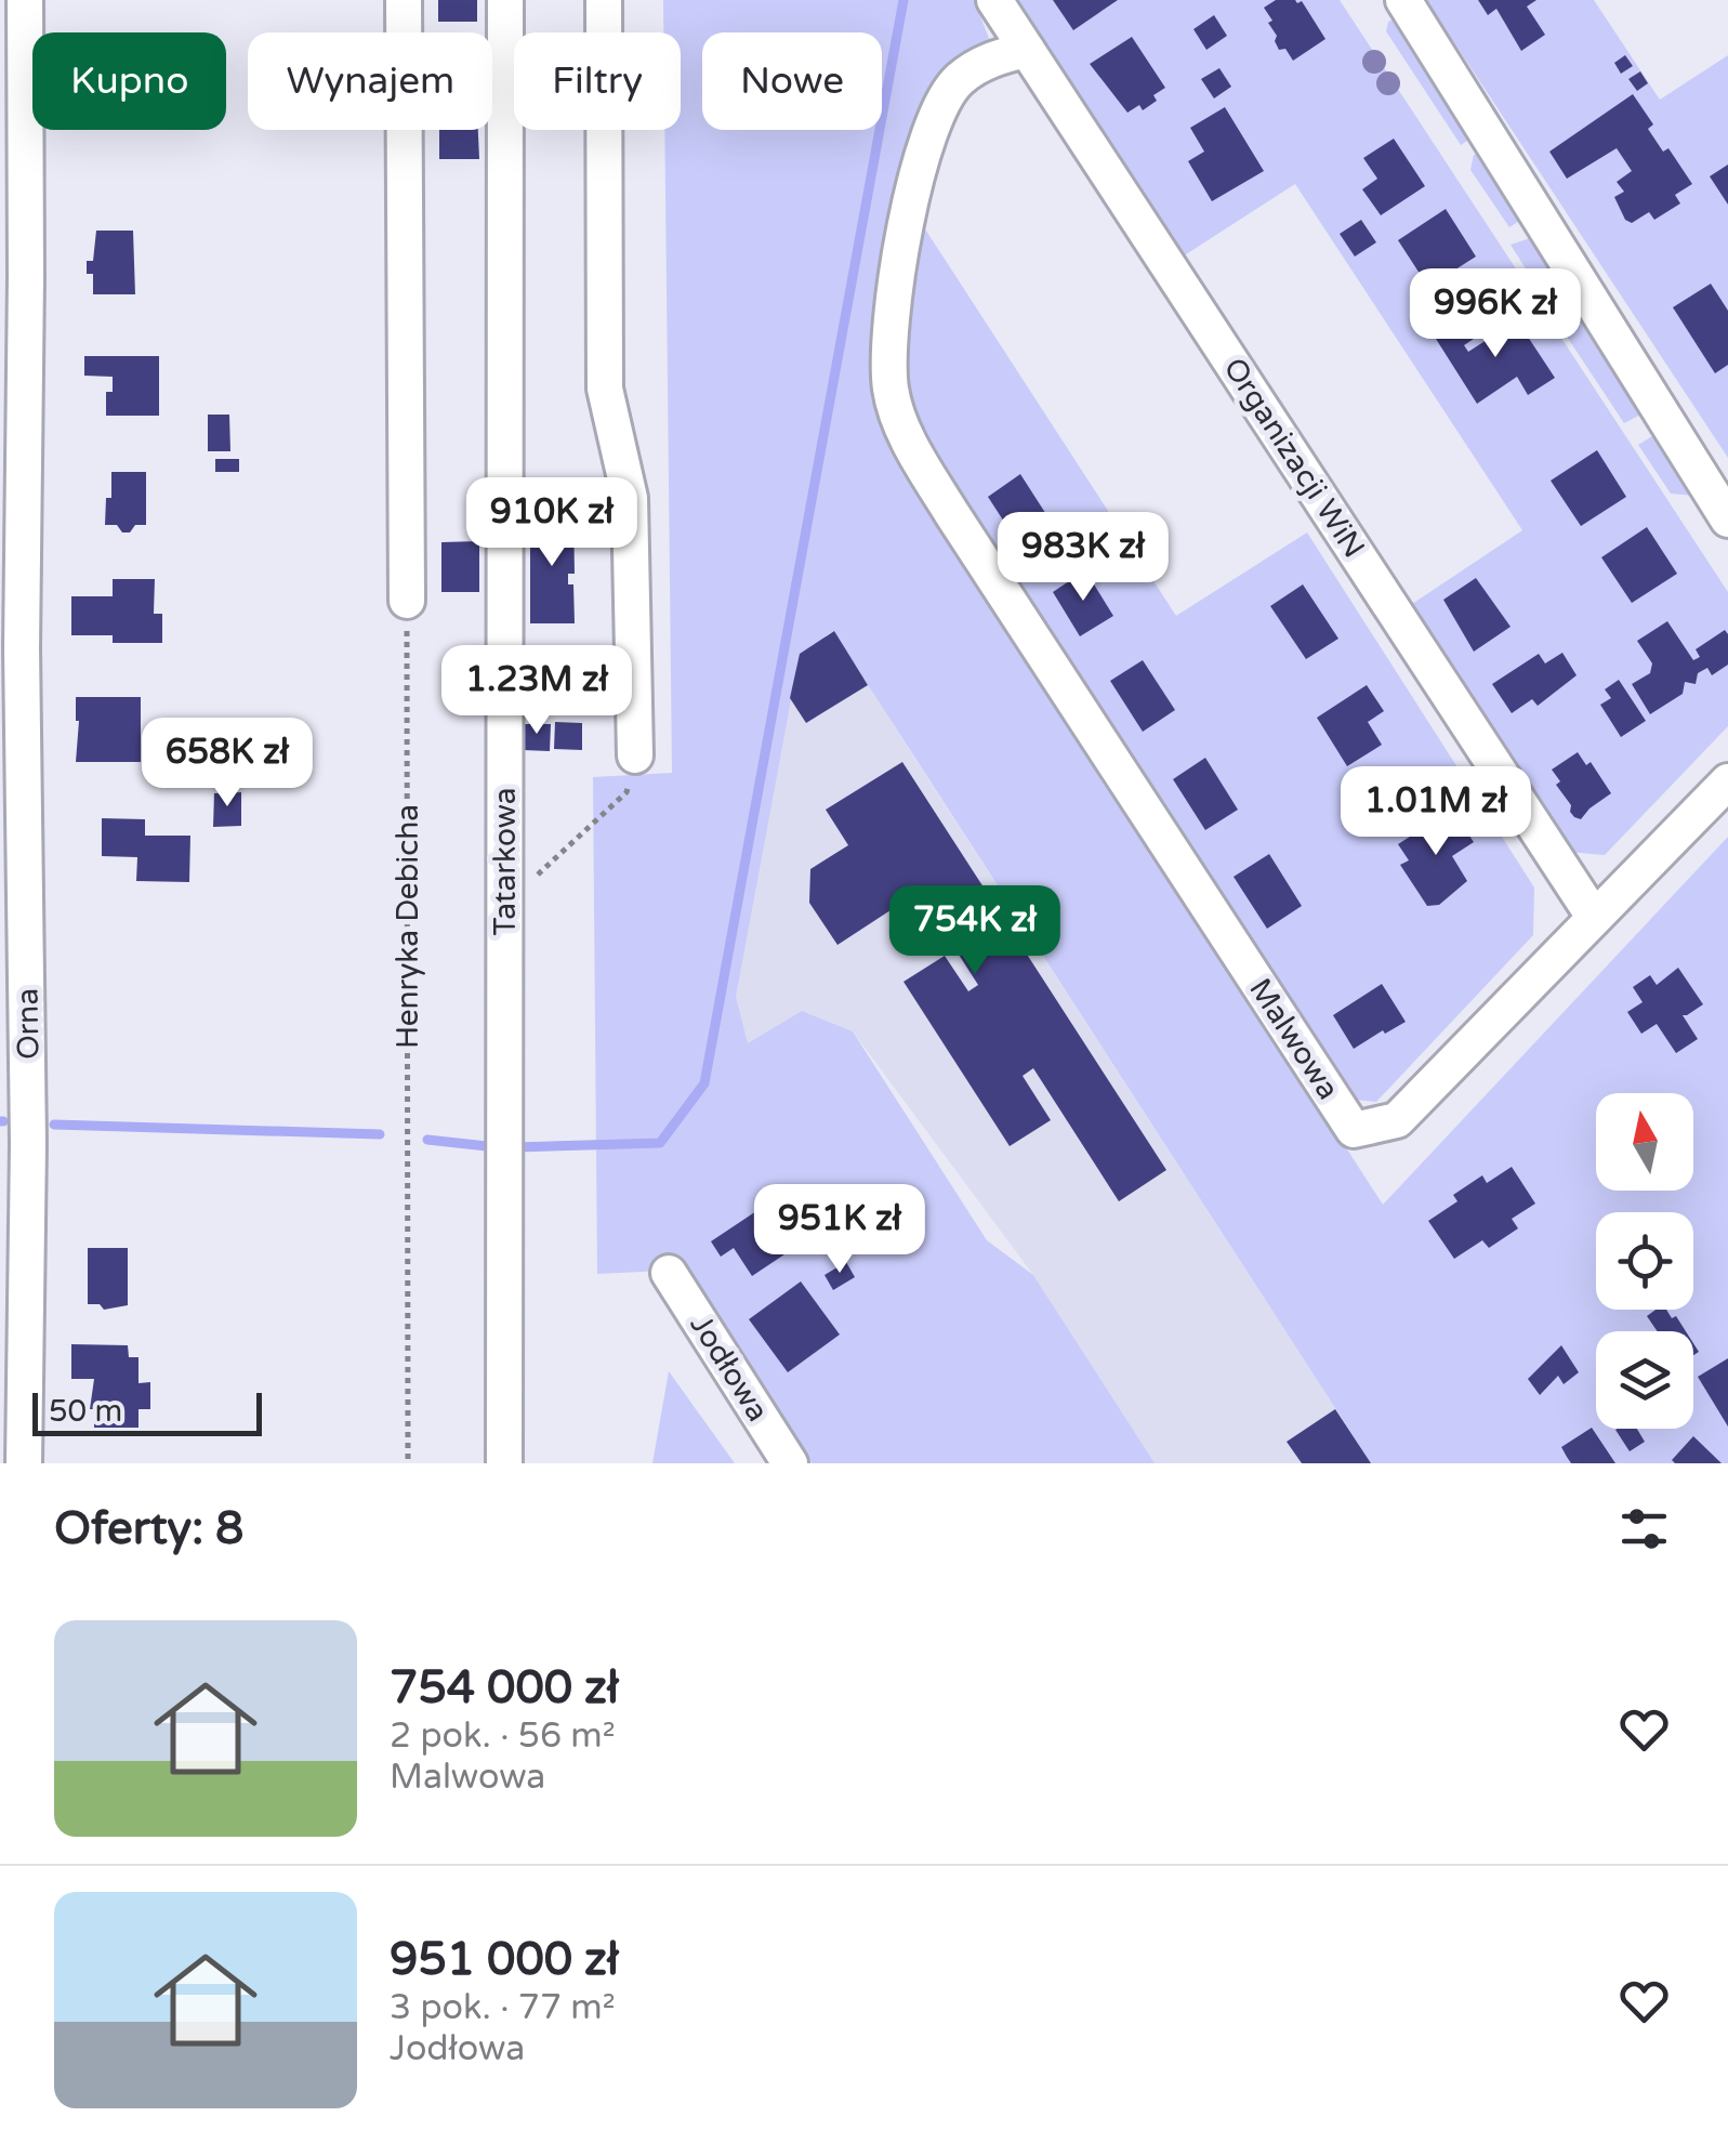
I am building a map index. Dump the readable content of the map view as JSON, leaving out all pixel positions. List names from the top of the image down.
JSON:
{
  "streets": {
    "street": [
      "Organizacji WiN",
      "Tatarkowa",
      "Orna",
      "Malwowa",
      "Jodłowa"
    ],
    "path": ["Henryka Debicha"]
  },
  "crossings": [
    ["Organizacji WiN", "Malwowa"]
  ],
  "scale_bar": "50 m",
  "north": "top",
  "page": {
    "chip": [
      "Kupno",
      "Wynajem",
      "Filtry",
      "Nowe"
    ],
    "price": [
      "996K zł",
      "910K zł",
      "983K zł",
      "1.23M zł",
      "658K zł",
      "1.01M zł",
      "754K zł",
      "951K zł"
    ],
    "scale": "50 m",
    "heading": "Oferty: 8",
    "list": [
      {
        "name": "754 000 zł",
        "note": "2 pok. · 56 m² · Malwowa"
      },
      {
        "name": "951 000 zł",
        "note": "3 pok. · 77 m² · Jodłowa"
      }
    ]
  }
}
